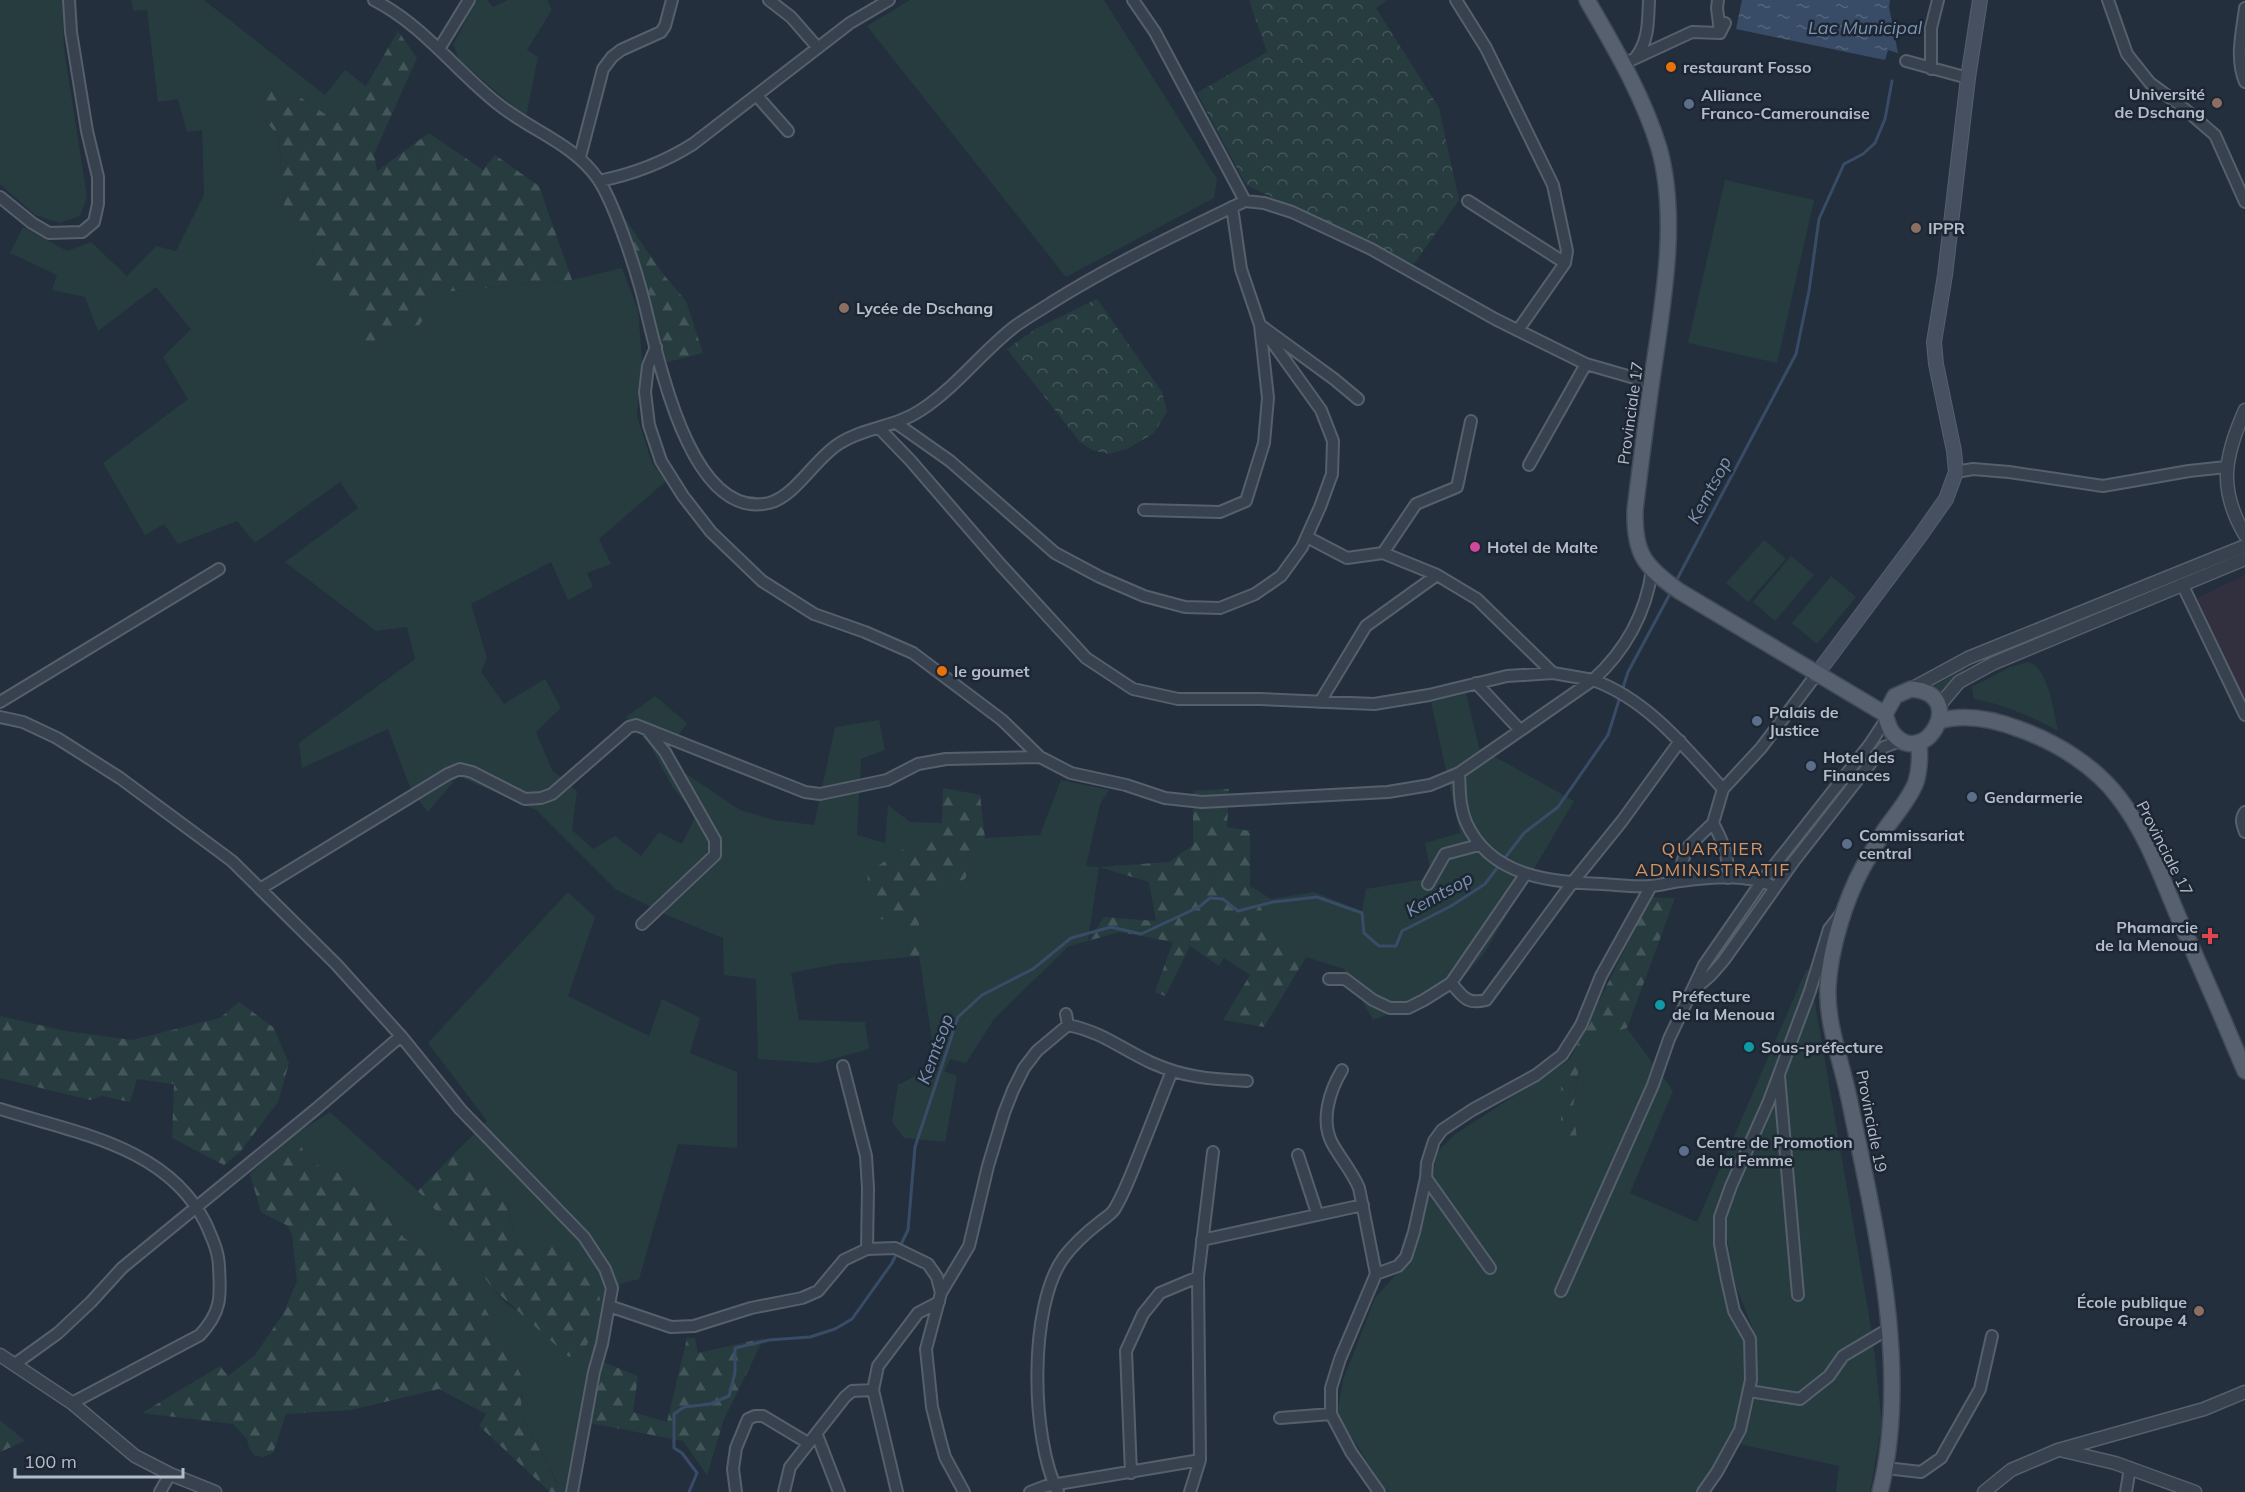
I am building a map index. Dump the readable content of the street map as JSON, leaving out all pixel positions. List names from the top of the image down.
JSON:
{
  "streets": {
    "main road": ["Provinciale 17", "Provinciale 19"]
  },
  "crossings": [
    ["Provinciale 17", "Provinciale 19"]
  ],
  "districts": ["QUARTIER ADMINISTRATIF"],
  "water": ["Lac Municipal", "Kemtsop"],
  "places": {
    "other": [
      "restaurant Fosso",
      "Université de Dschang",
      "Alliance Franco-Camerounaise",
      "IPPR",
      "Lycée de Dschang",
      "Hotel de Malte",
      "le goumet",
      "Palais de Justice",
      "Hotel des Finances",
      "Gendarmerie",
      "Commissariat central",
      "Préfecture de la Menoua",
      "Sous-préfecture",
      "Centre de Promotion de la Femme",
      "École publique Groupe 4"
    ],
    "health": ["Phamarcie de la Menoua"]
  },
  "scale_bar": "100 m"
}
